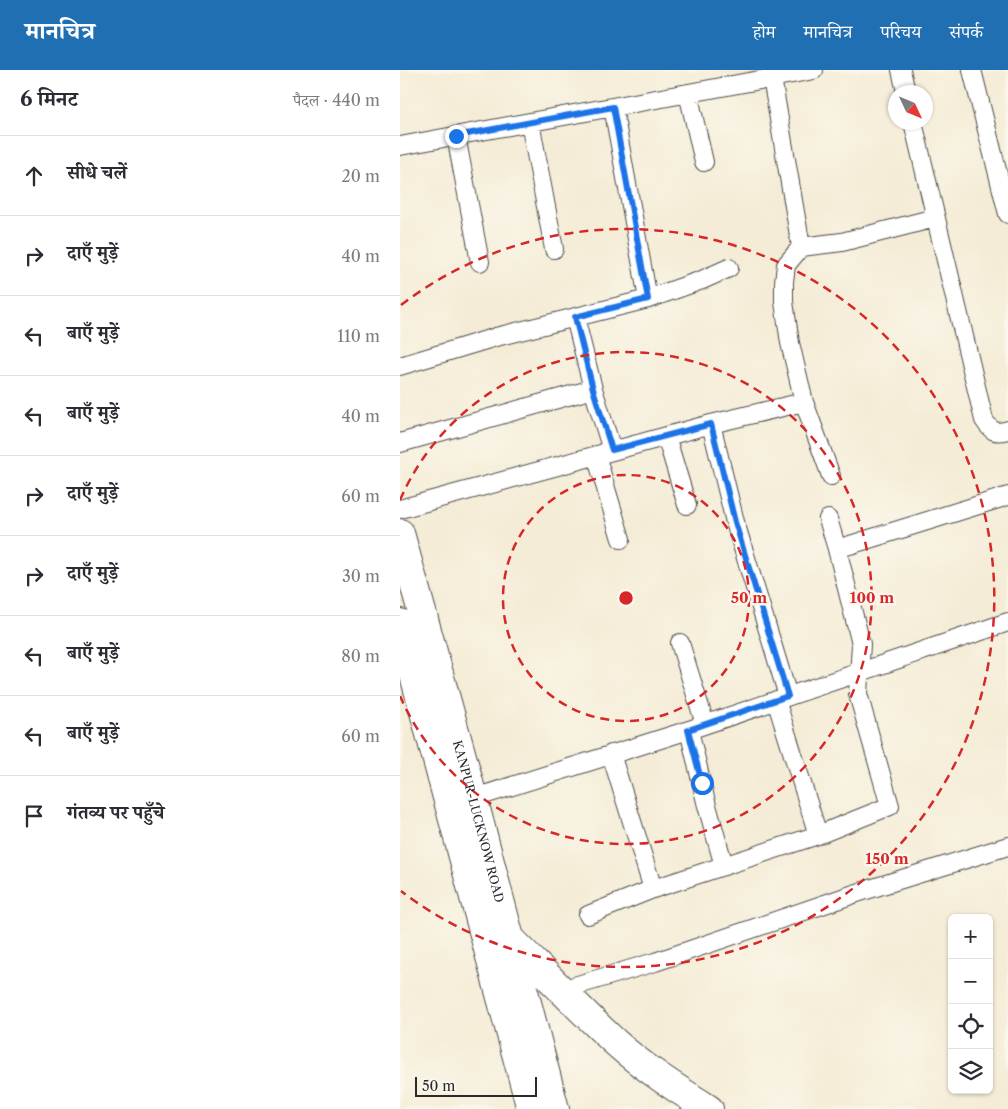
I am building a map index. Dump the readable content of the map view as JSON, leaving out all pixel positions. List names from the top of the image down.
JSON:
{
  "streets": {
    "highway": ["KANPUR-LUCKNOW ROAD"]
  },
  "scale_bar": "50 m",
  "north": "bottom right",
  "page": {
    "header": "मानचित्र",
    "nav": [
      "होम",
      "मानचित्र",
      "परिचय",
      "संपर्क"
    ],
    "heading": ["6 मिनट", "पैदल · 440 m"],
    "list": [
      ["सीधे चलें", "20 m"],
      ["दाएँ मुड़ें", "40 m"],
      ["बाएँ मुड़ें", "110 m"],
      ["बाएँ मुड़ें", "40 m"],
      ["दाएँ मुड़ें", "60 m"],
      ["दाएँ मुड़ें", "30 m"],
      ["बाएँ मुड़ें", "80 m"],
      ["बाएँ मुड़ें", "60 m"],
      "गंतव्य पर पहुँचे"
    ],
    "map_buttons": ["+", "−"],
    "scale": "50 m"
  },
  "rings": ["50 m", "100 m", "150 m"]
}
